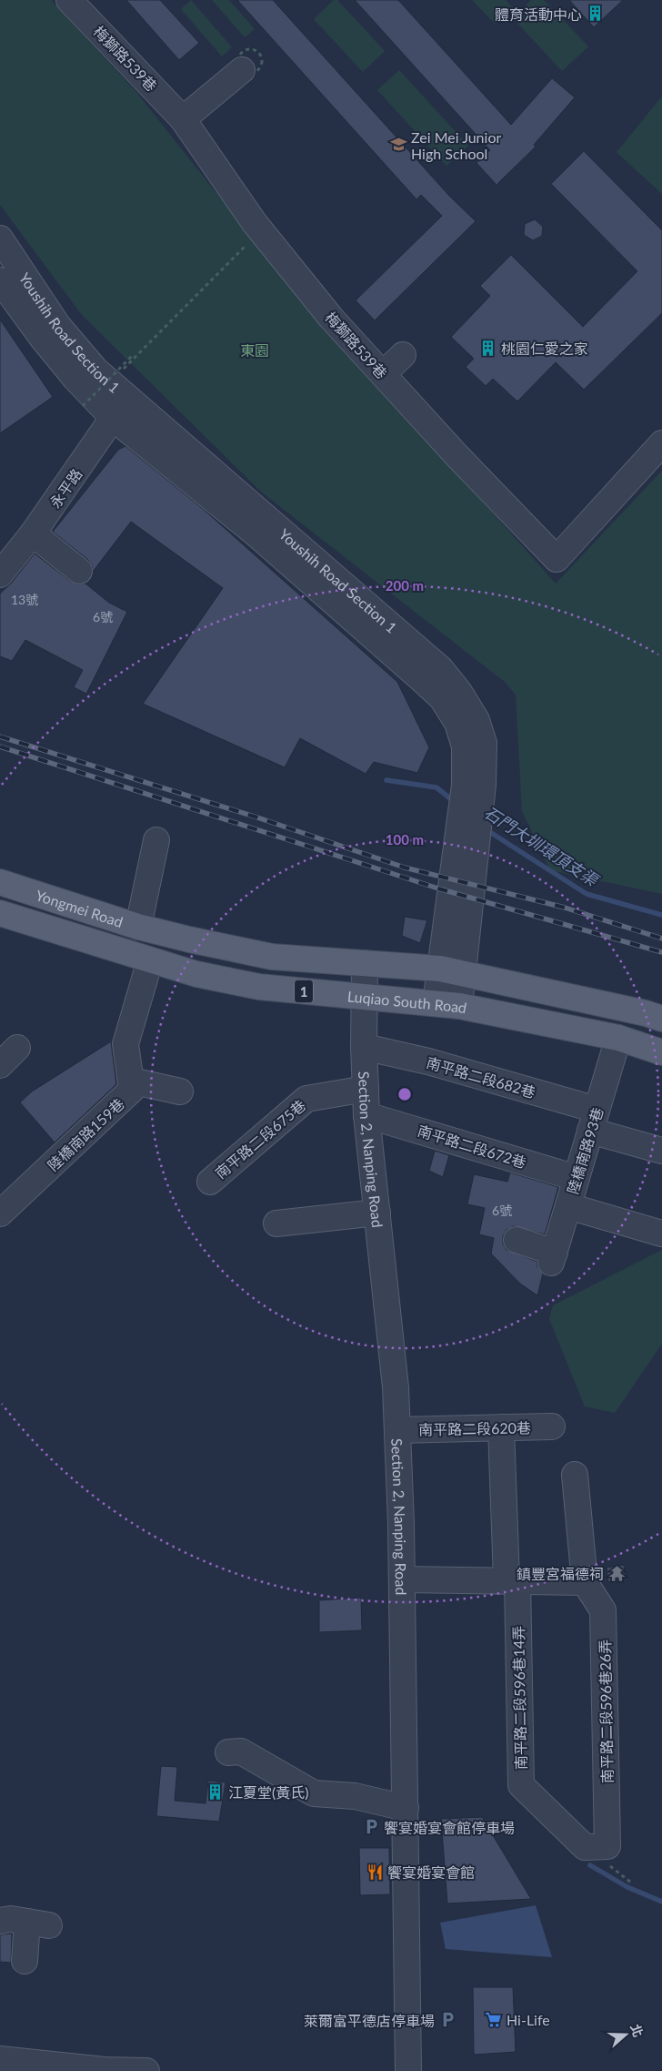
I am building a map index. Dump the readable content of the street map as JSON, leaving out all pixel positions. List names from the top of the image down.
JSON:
{
  "streets": {
    "main road": ["Yongmei Road", "1", "Luqiao South Road"],
    "street": [
      "梅獅路539巷",
      "Youshih Road Section 1",
      "永平路",
      "南平路二段682巷",
      "陸橋南路159巷",
      "南平路二段675巷",
      "南平路二段672巷",
      "Section 2, Nanping Road",
      "陸橋南路93巷",
      "南平路二段620巷",
      "南平路二段596巷14弄",
      "南平路二段596巷26弄"
    ]
  },
  "crossings": [
    ["Youshih Road Section 1", "永平路"],
    ["Youshih Road Section 1", "1"],
    ["Youshih Road Section 1", "Luqiao South Road"],
    ["Yongmei Road", "1"],
    ["Yongmei Road", "Luqiao South Road"],
    ["Yongmei Road", "陸橋南路159巷"],
    ["1", "Section 2, Nanping Road"],
    ["Luqiao South Road", "陸橋南路159巷"],
    ["Luqiao South Road", "Section 2, Nanping Road"],
    ["Luqiao South Road", "陸橋南路93巷"],
    ["南平路二段682巷", "Section 2, Nanping Road"],
    ["南平路二段682巷", "陸橋南路93巷"],
    ["南平路二段675巷", "Section 2, Nanping Road"],
    ["南平路二段672巷", "Section 2, Nanping Road"],
    ["南平路二段672巷", "陸橋南路93巷"],
    ["Section 2, Nanping Road", "南平路二段620巷"],
    ["南平路二段620巷", "南平路二段596巷14弄"],
    ["南平路二段596巷14弄", "南平路二段596巷26弄"]
  ],
  "water": ["石門大圳環頂支渠"],
  "parks": ["東園"],
  "places": {
    "building": ["體育活動中心", "桃園仁愛之家", "江夏堂(黃氏)"],
    "school or university": ["Zei Mei Junior High School"],
    "temple": ["鎮豐宮福德祠"],
    "parking": ["饗宴婚宴會館停車場", "萊爾富平德店停車場"],
    "restaurant": ["饗宴婚宴會館"],
    "supermarket": ["Hi-Life"]
  },
  "house_numbers": ["13號", "6號", "6號"],
  "north": "right",
  "rings": ["200 m", "100 m"]
}
